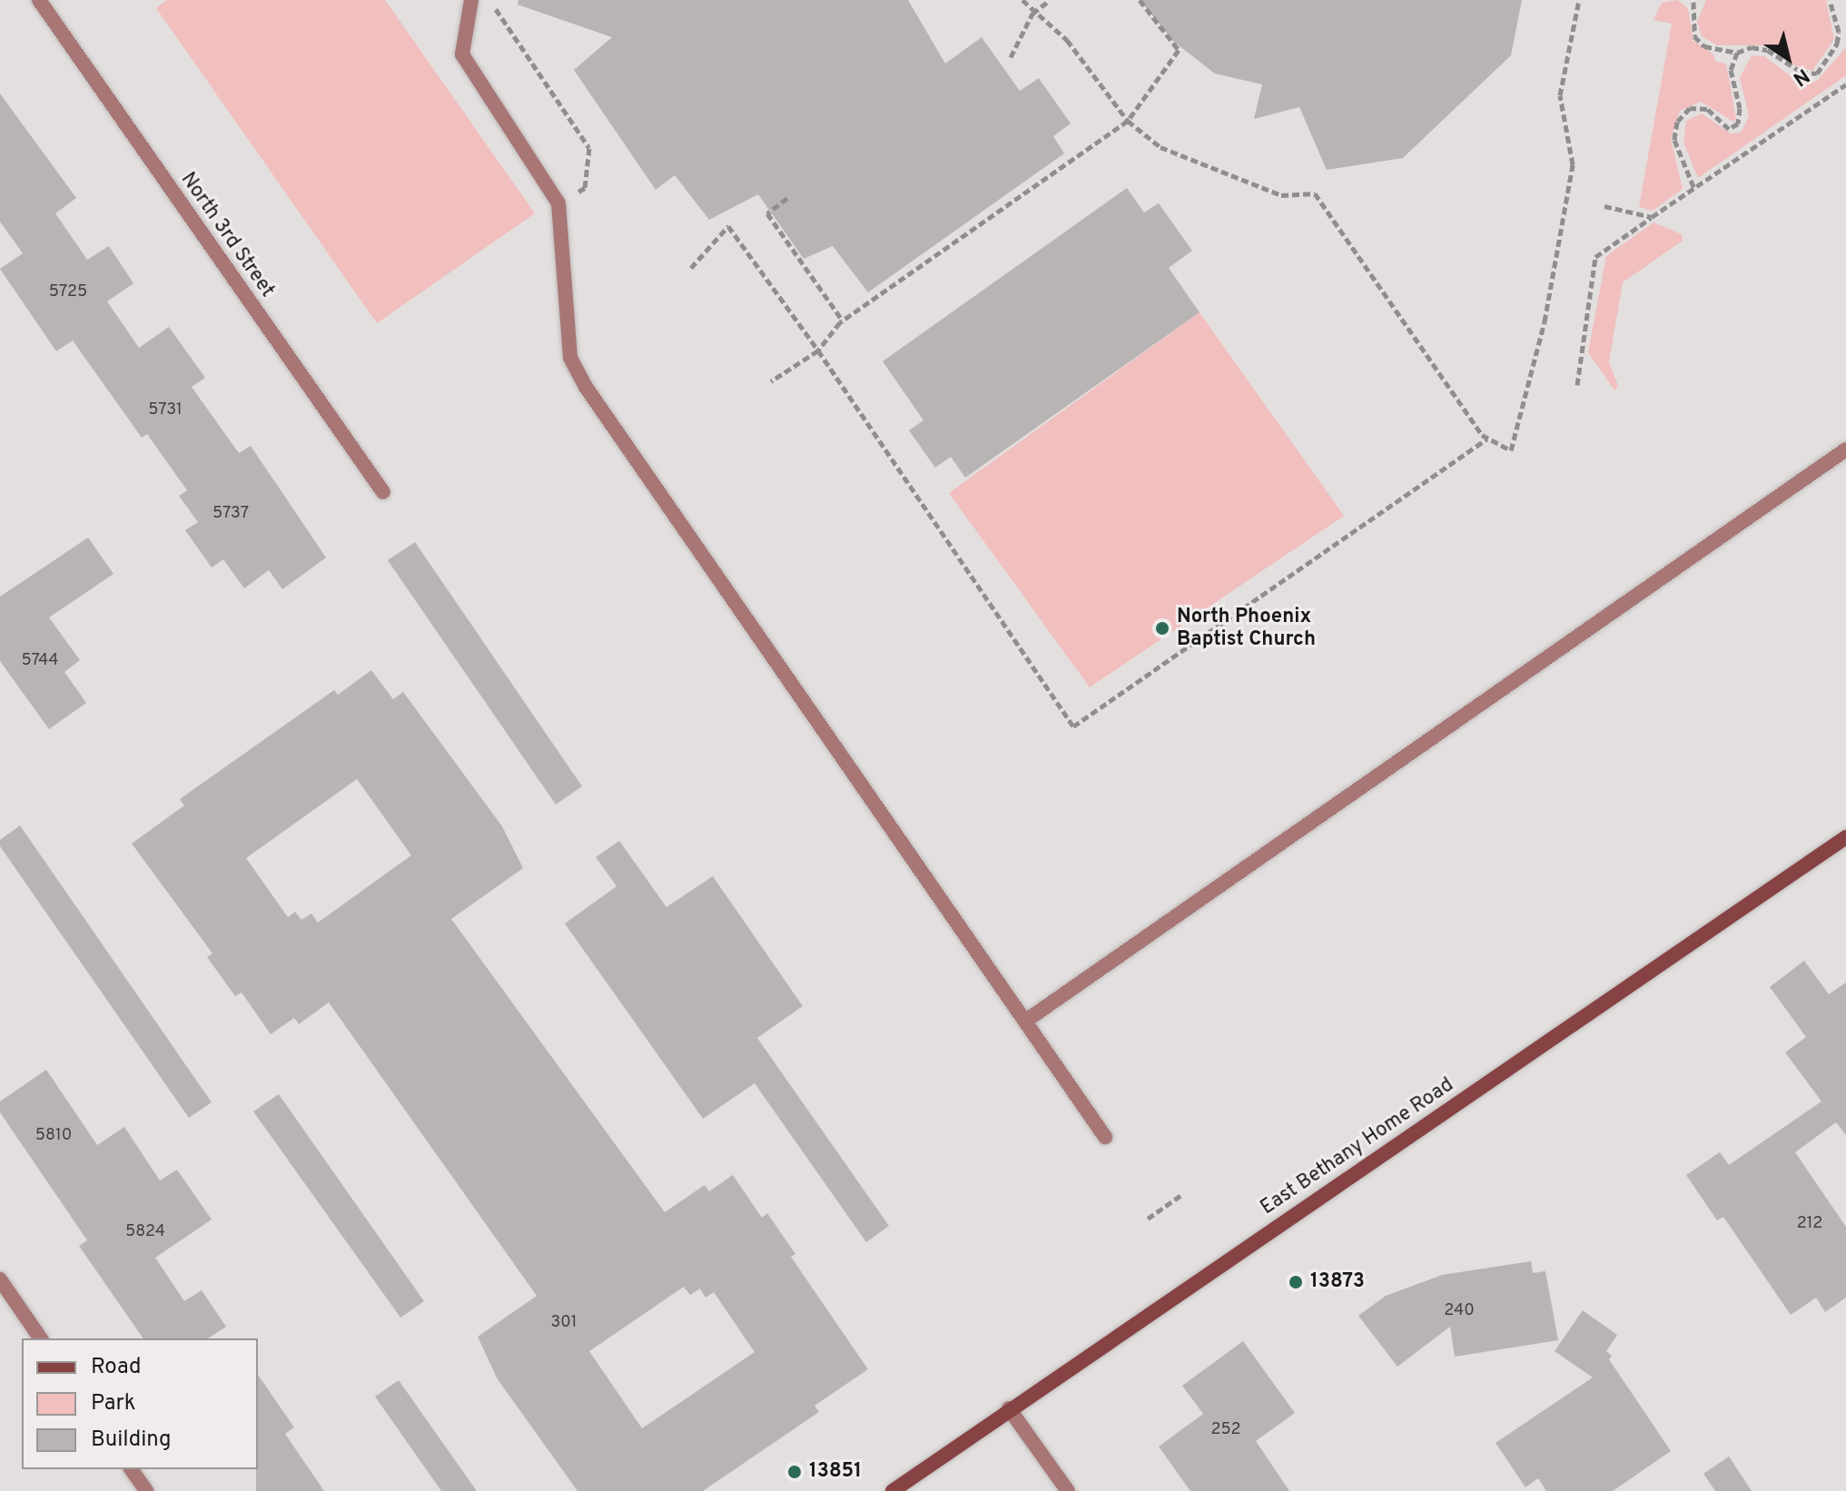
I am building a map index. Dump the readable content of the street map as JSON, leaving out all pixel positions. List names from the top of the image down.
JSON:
{
  "streets": {
    "main road": ["East Bethany Home Road"],
    "street": ["North 3rd Street"]
  },
  "places": ["North Phoenix Baptist Church", "13873", "13851"],
  "house_numbers": [
    "5725",
    "5731",
    "5737",
    "5744",
    "5810",
    "212",
    "5824",
    "240",
    "301",
    "252"
  ],
  "legend": ["Road", "Park", "Building"],
  "north": "bottom right"
}
